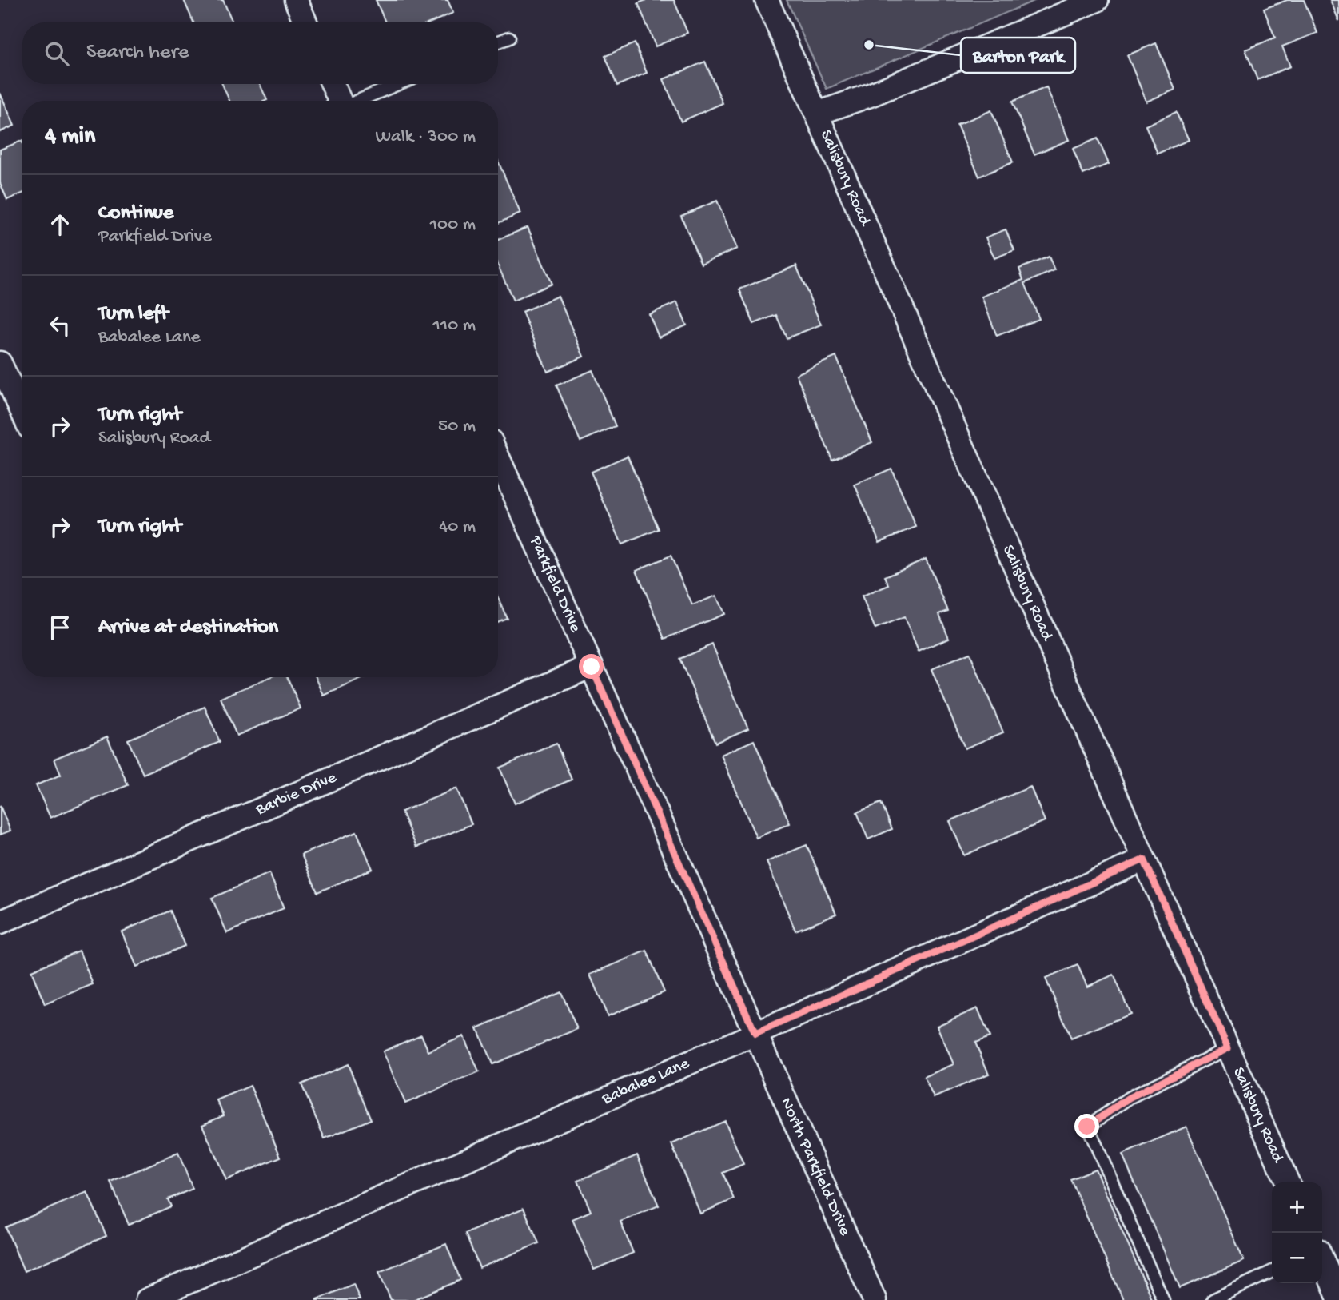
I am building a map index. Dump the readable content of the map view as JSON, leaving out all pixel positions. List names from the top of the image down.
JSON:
{
  "streets": {
    "street": [
      "Salisbury Road",
      "Parkfield Drive",
      "Barbie Drive",
      "Babalee Lane",
      "North Parkfield Drive"
    ]
  },
  "crossings": [
    ["Salisbury Road", "Babalee Lane"],
    ["Parkfield Drive", "Barbie Drive"],
    ["Parkfield Drive", "Babalee Lane"],
    ["Parkfield Drive", "North Parkfield Drive"],
    ["Babalee Lane", "North Parkfield Drive"]
  ],
  "places": ["Barton Park"],
  "page": {
    "search": "Search here",
    "heading": ["4 min", "Walk · 300 m"],
    "list": [
      ["Continue", "Parkfield Drive", "100 m"],
      ["Turn left", "Babalee Lane", "110 m"],
      ["Turn right", "Salisbury Road", "50 m"],
      ["Turn right", "40 m"],
      "Arrive at destination"
    ],
    "map_buttons": ["+", "−"]
  }
}
